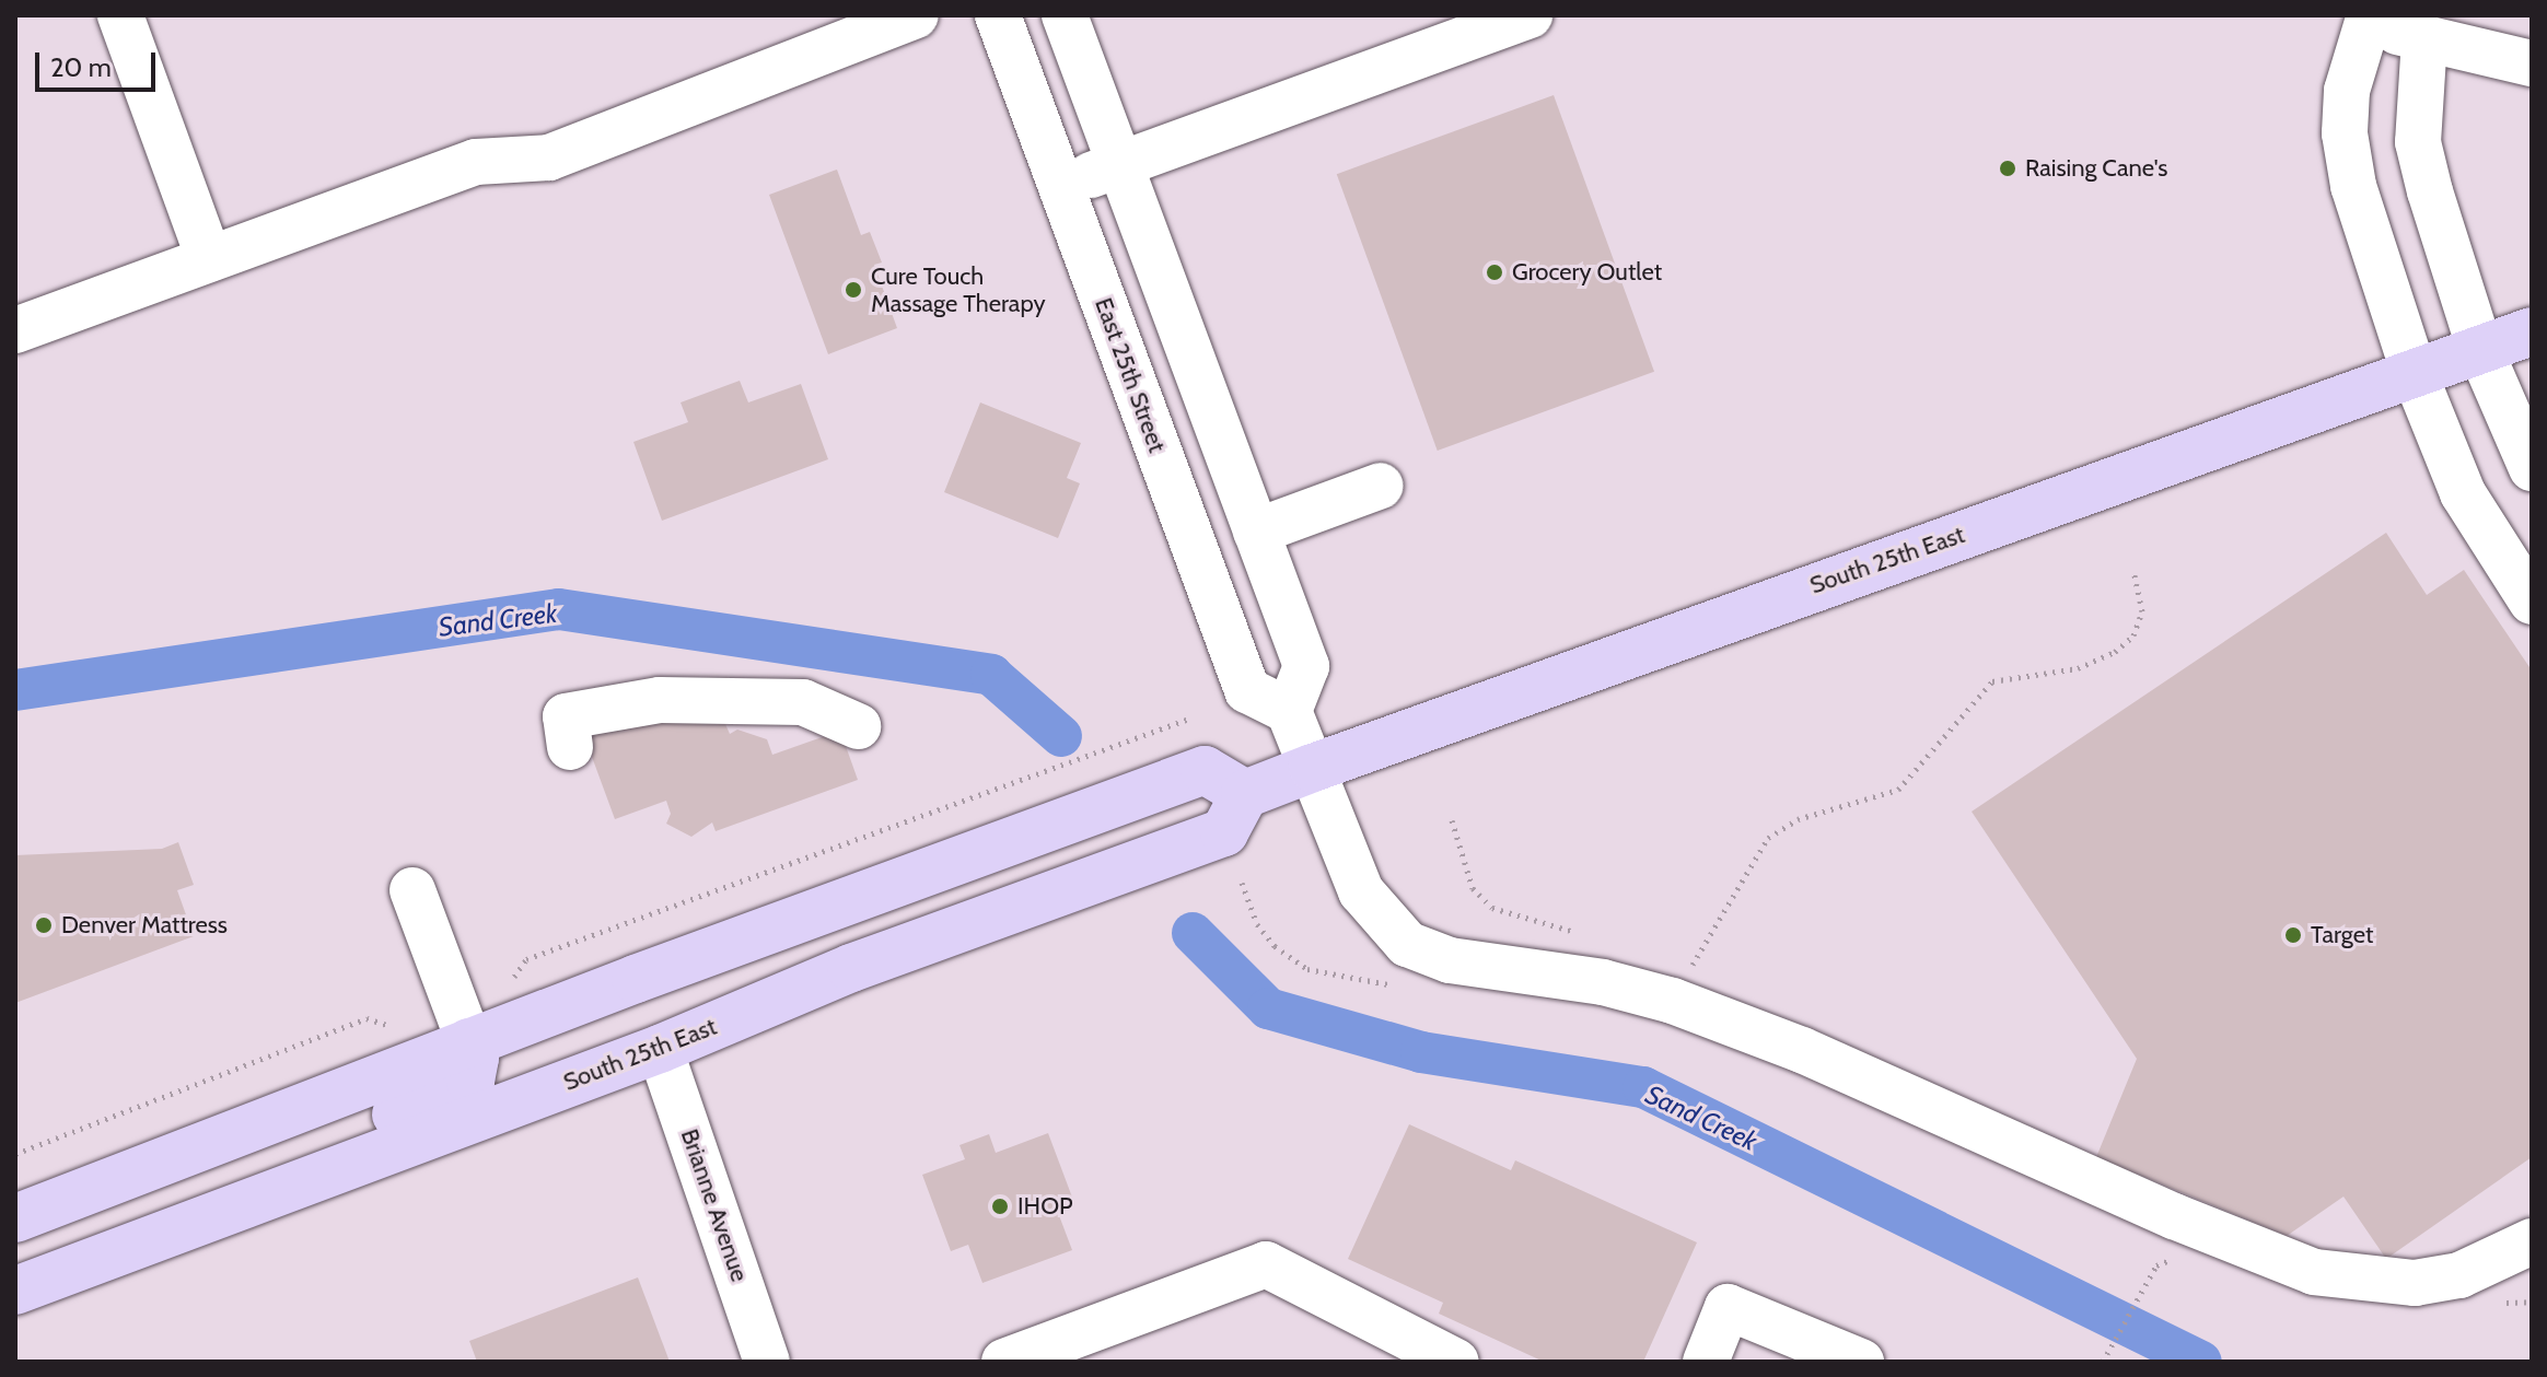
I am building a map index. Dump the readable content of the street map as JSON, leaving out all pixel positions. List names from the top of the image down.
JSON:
{
  "streets": {
    "main road": ["South 25th East"],
    "street": ["East 25th Street", "Brianne Avenue"]
  },
  "crossings": [
    ["South 25th East", "Brianne Avenue"]
  ],
  "water": ["Sand Creek"],
  "places": [
    "Raising Cane's",
    "Grocery Outlet",
    "Cure Touch Massage Therapy",
    "Denver Mattress",
    "Target",
    "IHOP"
  ],
  "scale_bar": "20 m"
}
